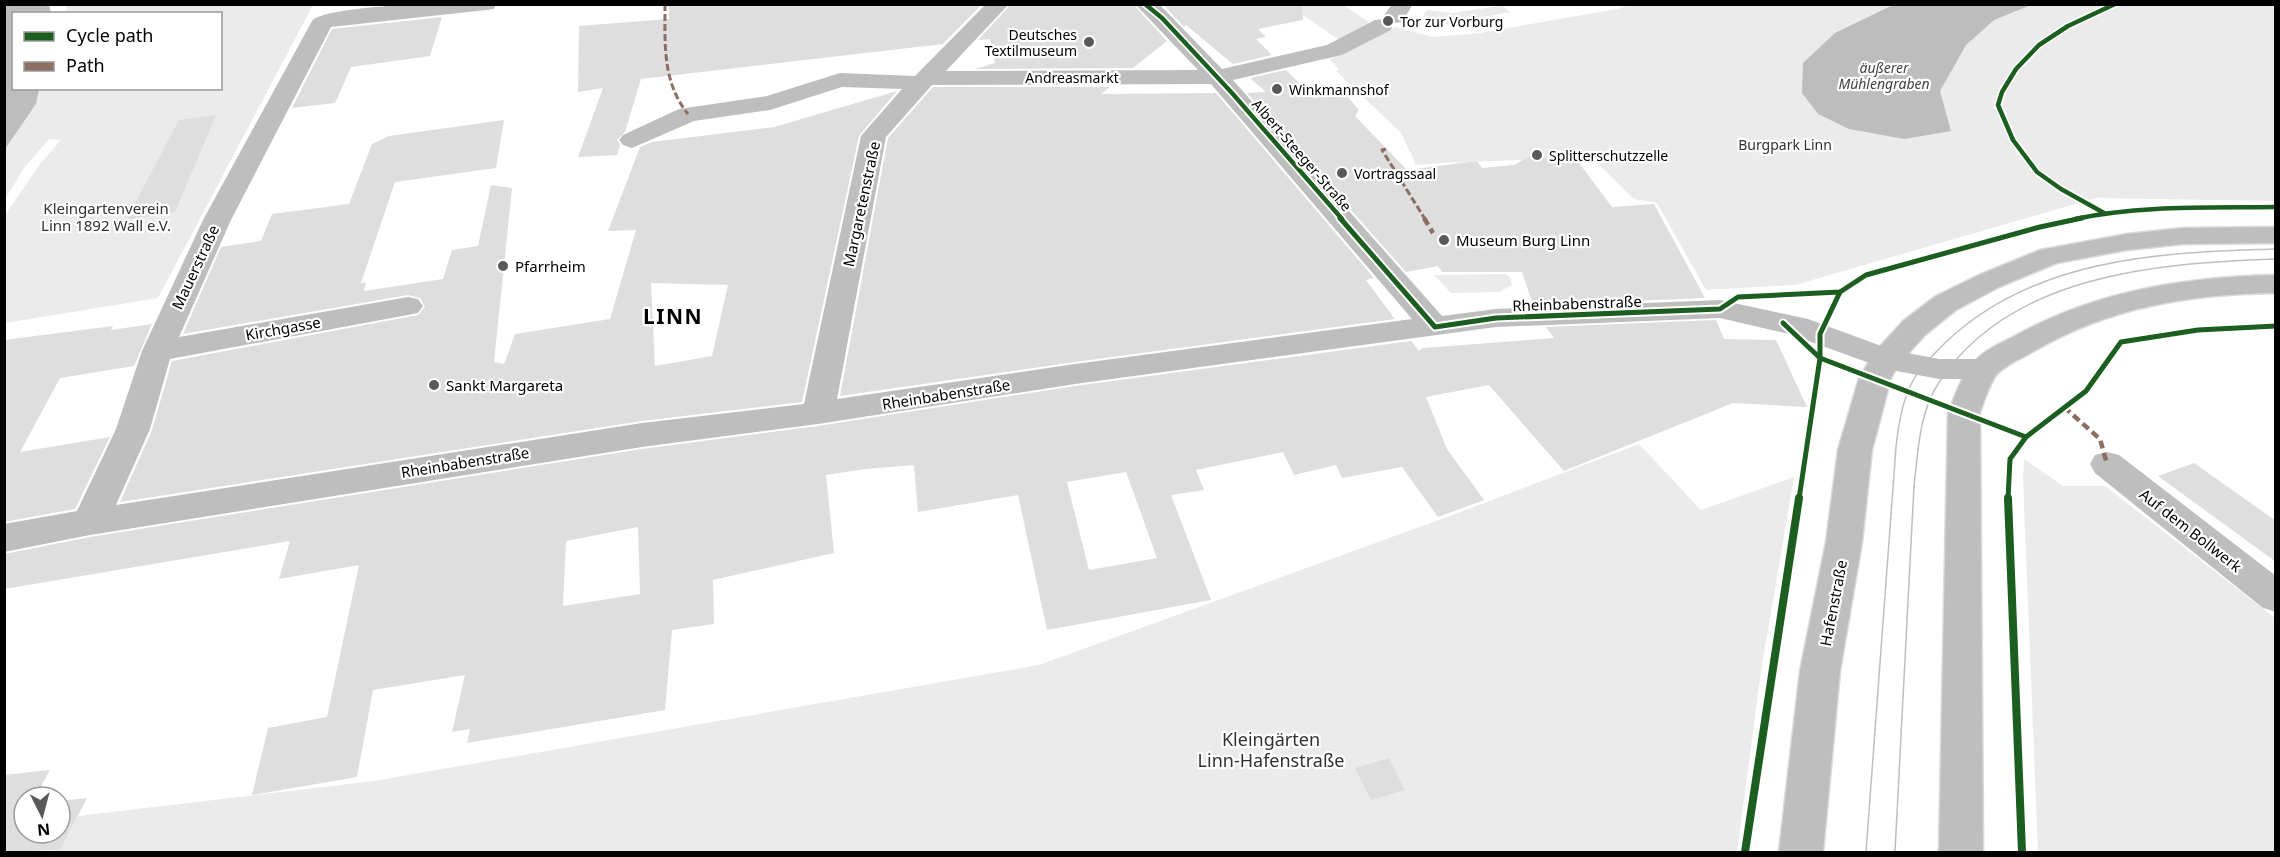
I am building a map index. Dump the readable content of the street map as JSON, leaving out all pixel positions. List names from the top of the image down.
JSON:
{
  "streets": {
    "street": [
      "Andreasmarkt",
      "Albert-Steeger-Straße",
      "Margaretenstraße",
      "Mauerstraße",
      "Rheinbabenstraße",
      "Kirchgasse",
      "Auf dem Bollwerk",
      "Hafenstraße"
    ]
  },
  "crossings": [
    ["Andreasmarkt", "Albert-Steeger-Straße"],
    ["Andreasmarkt", "Margaretenstraße"],
    ["Albert-Steeger-Straße", "Rheinbabenstraße"],
    ["Margaretenstraße", "Rheinbabenstraße"],
    ["Mauerstraße", "Rheinbabenstraße"],
    ["Mauerstraße", "Kirchgasse"],
    ["Rheinbabenstraße", "Hafenstraße"]
  ],
  "districts": ["LINN"],
  "water": ["äußerer Mühlengraben"],
  "parks": ["Burgpark Linn", "Kleingartenverein Linn 1892 Wall e.V.", "Kleingärten Linn-Hafenstraße"],
  "places": [
    "Tor zur Vorburg",
    "Deutsches Textilmuseum",
    "Winkmannshof",
    "Splitterschutzzelle",
    "Vortragssaal",
    "Museum Burg Linn",
    "Pfarrheim",
    "Sankt Margareta"
  ],
  "legend": ["Cycle path", "Path"],
  "north": "bottom"
}
